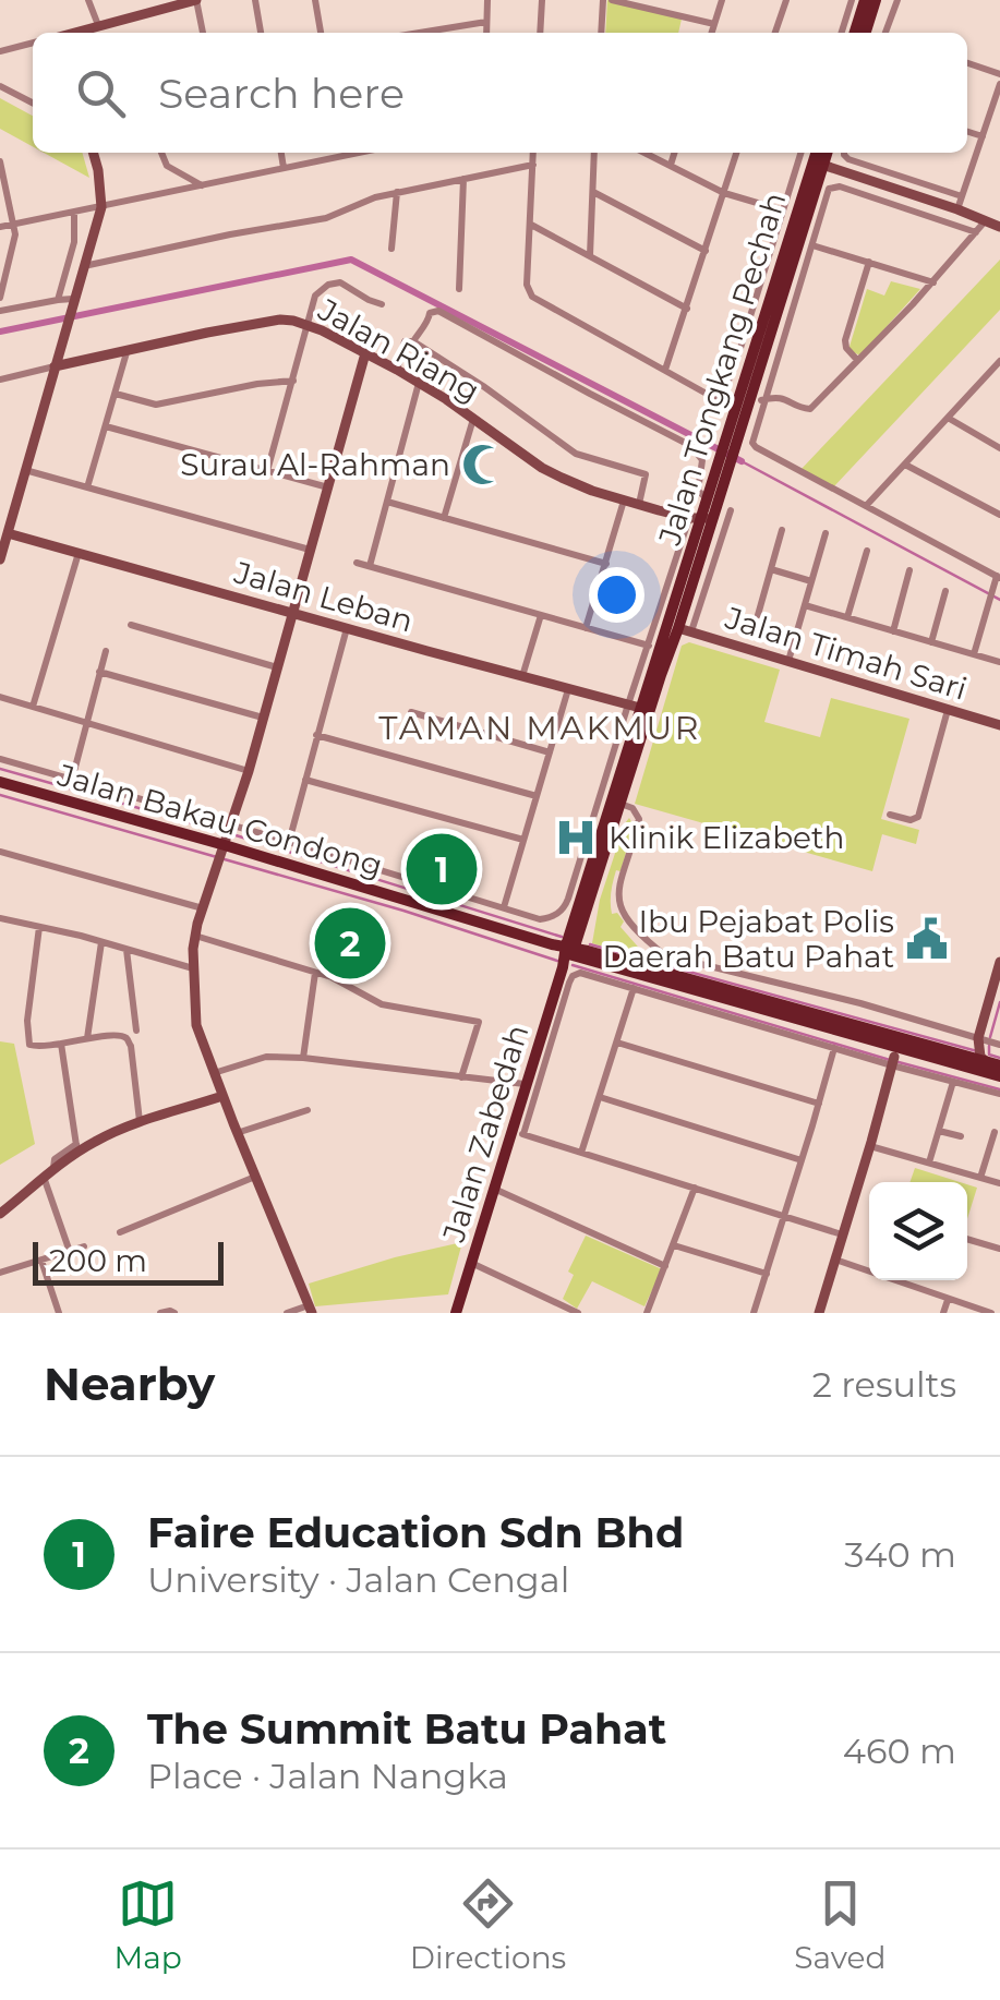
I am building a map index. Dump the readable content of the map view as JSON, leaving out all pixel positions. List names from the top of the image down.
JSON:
{
  "streets": {
    "main road": ["Jalan Tongkang Pechah", "Jalan Bakau Condong", "Jalan Zabedah"],
    "street": ["Jalan Riang", "Jalan Leban", "Jalan Timah Sari"]
  },
  "crossings": [
    ["Jalan Riang", "Jalan Tongkang Pechah"],
    ["Jalan Tongkang Pechah", "Jalan Leban"],
    ["Jalan Tongkang Pechah", "Jalan Timah Sari"],
    ["Jalan Tongkang Pechah", "Jalan Bakau Condong"],
    ["Jalan Tongkang Pechah", "Jalan Zabedah"]
  ],
  "districts": ["TAMAN MAKMUR"],
  "places": {
    "mosque": ["Surau Al-Rahman"],
    "hospital": ["Klinik Elizabeth"],
    "public building": ["Ibu Pejabat Polis Daerah Batu Pahat"]
  },
  "scale_bar": "200 m",
  "page": {
    "search": "Search here",
    "pins": ["1", "2"],
    "scale": "200 m",
    "heading": ["Nearby", "2 results"],
    "list": [
      {
        "mark": "1",
        "name": "Faire Education Sdn Bhd",
        "note": "University · Jalan Cengal",
        "value": "340 m"
      },
      {
        "mark": "2",
        "name": "The Summit Batu Pahat",
        "note": "Place · Jalan Nangka",
        "value": "460 m"
      }
    ],
    "nav": ["Map", "Directions", "Saved"]
  }
}
